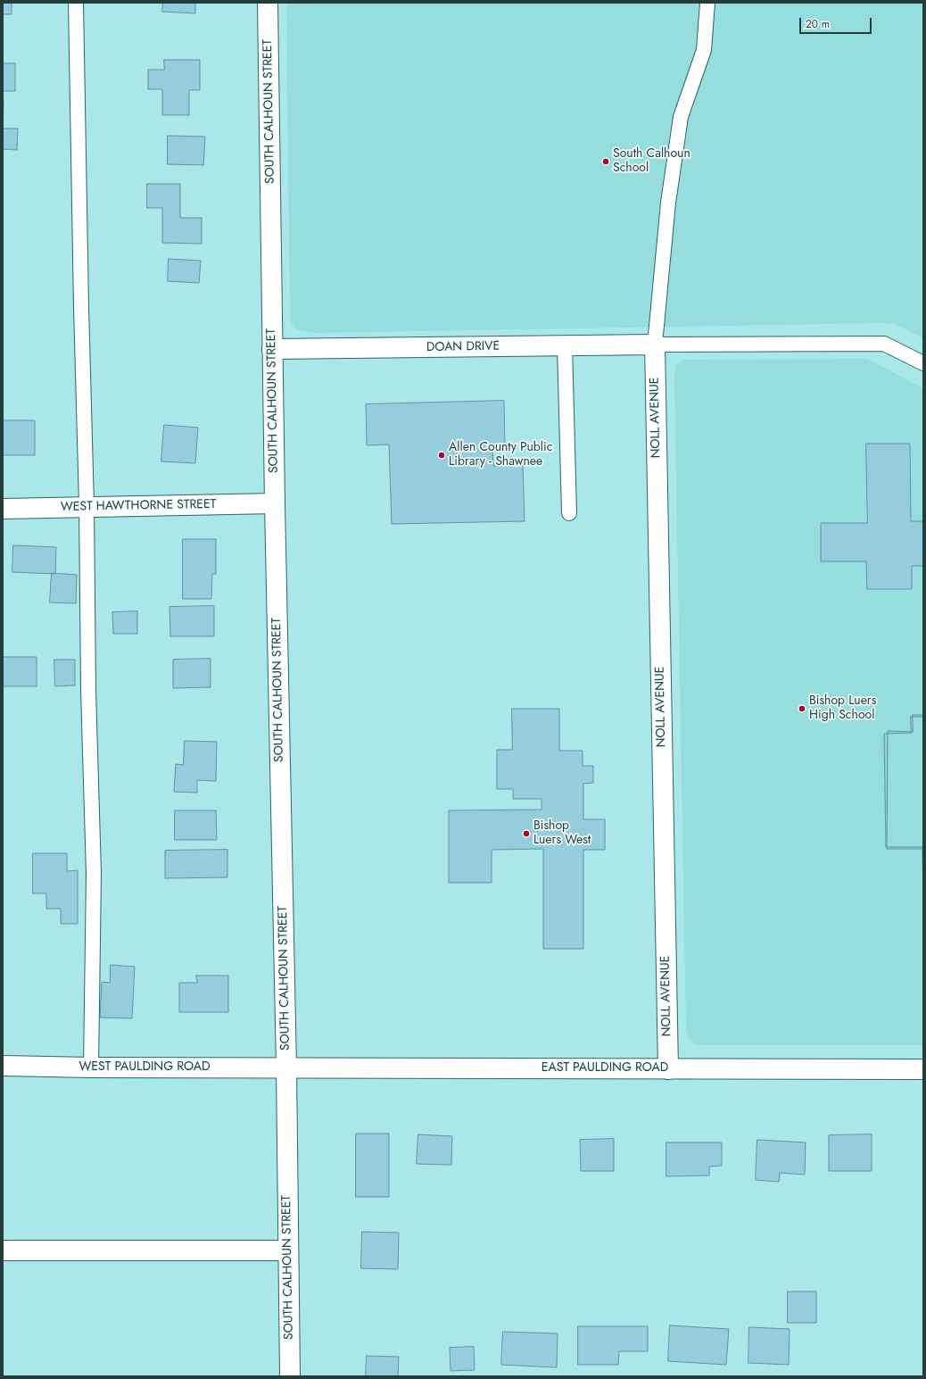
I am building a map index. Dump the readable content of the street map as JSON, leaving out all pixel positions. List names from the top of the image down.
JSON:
{
  "streets": {
    "street": [
      "SOUTH CALHOUN STREET",
      "DOAN DRIVE",
      "NOLL AVENUE",
      "WEST HAWTHORNE STREET",
      "WEST PAULDING ROAD",
      "EAST PAULDING ROAD"
    ]
  },
  "crossings": [
    ["SOUTH CALHOUN STREET", "DOAN DRIVE"],
    ["SOUTH CALHOUN STREET", "WEST HAWTHORNE STREET"],
    ["SOUTH CALHOUN STREET", "WEST PAULDING ROAD"],
    ["SOUTH CALHOUN STREET", "EAST PAULDING ROAD"],
    ["DOAN DRIVE", "NOLL AVENUE"],
    ["NOLL AVENUE", "EAST PAULDING ROAD"],
    ["WEST PAULDING ROAD", "EAST PAULDING ROAD"]
  ],
  "places": [
    "South Calhoun School",
    "Allen County Public Library - Shawnee",
    "Bishop Luers High School",
    "Bishop Luers West"
  ],
  "scale_bar": "20 m"
}
